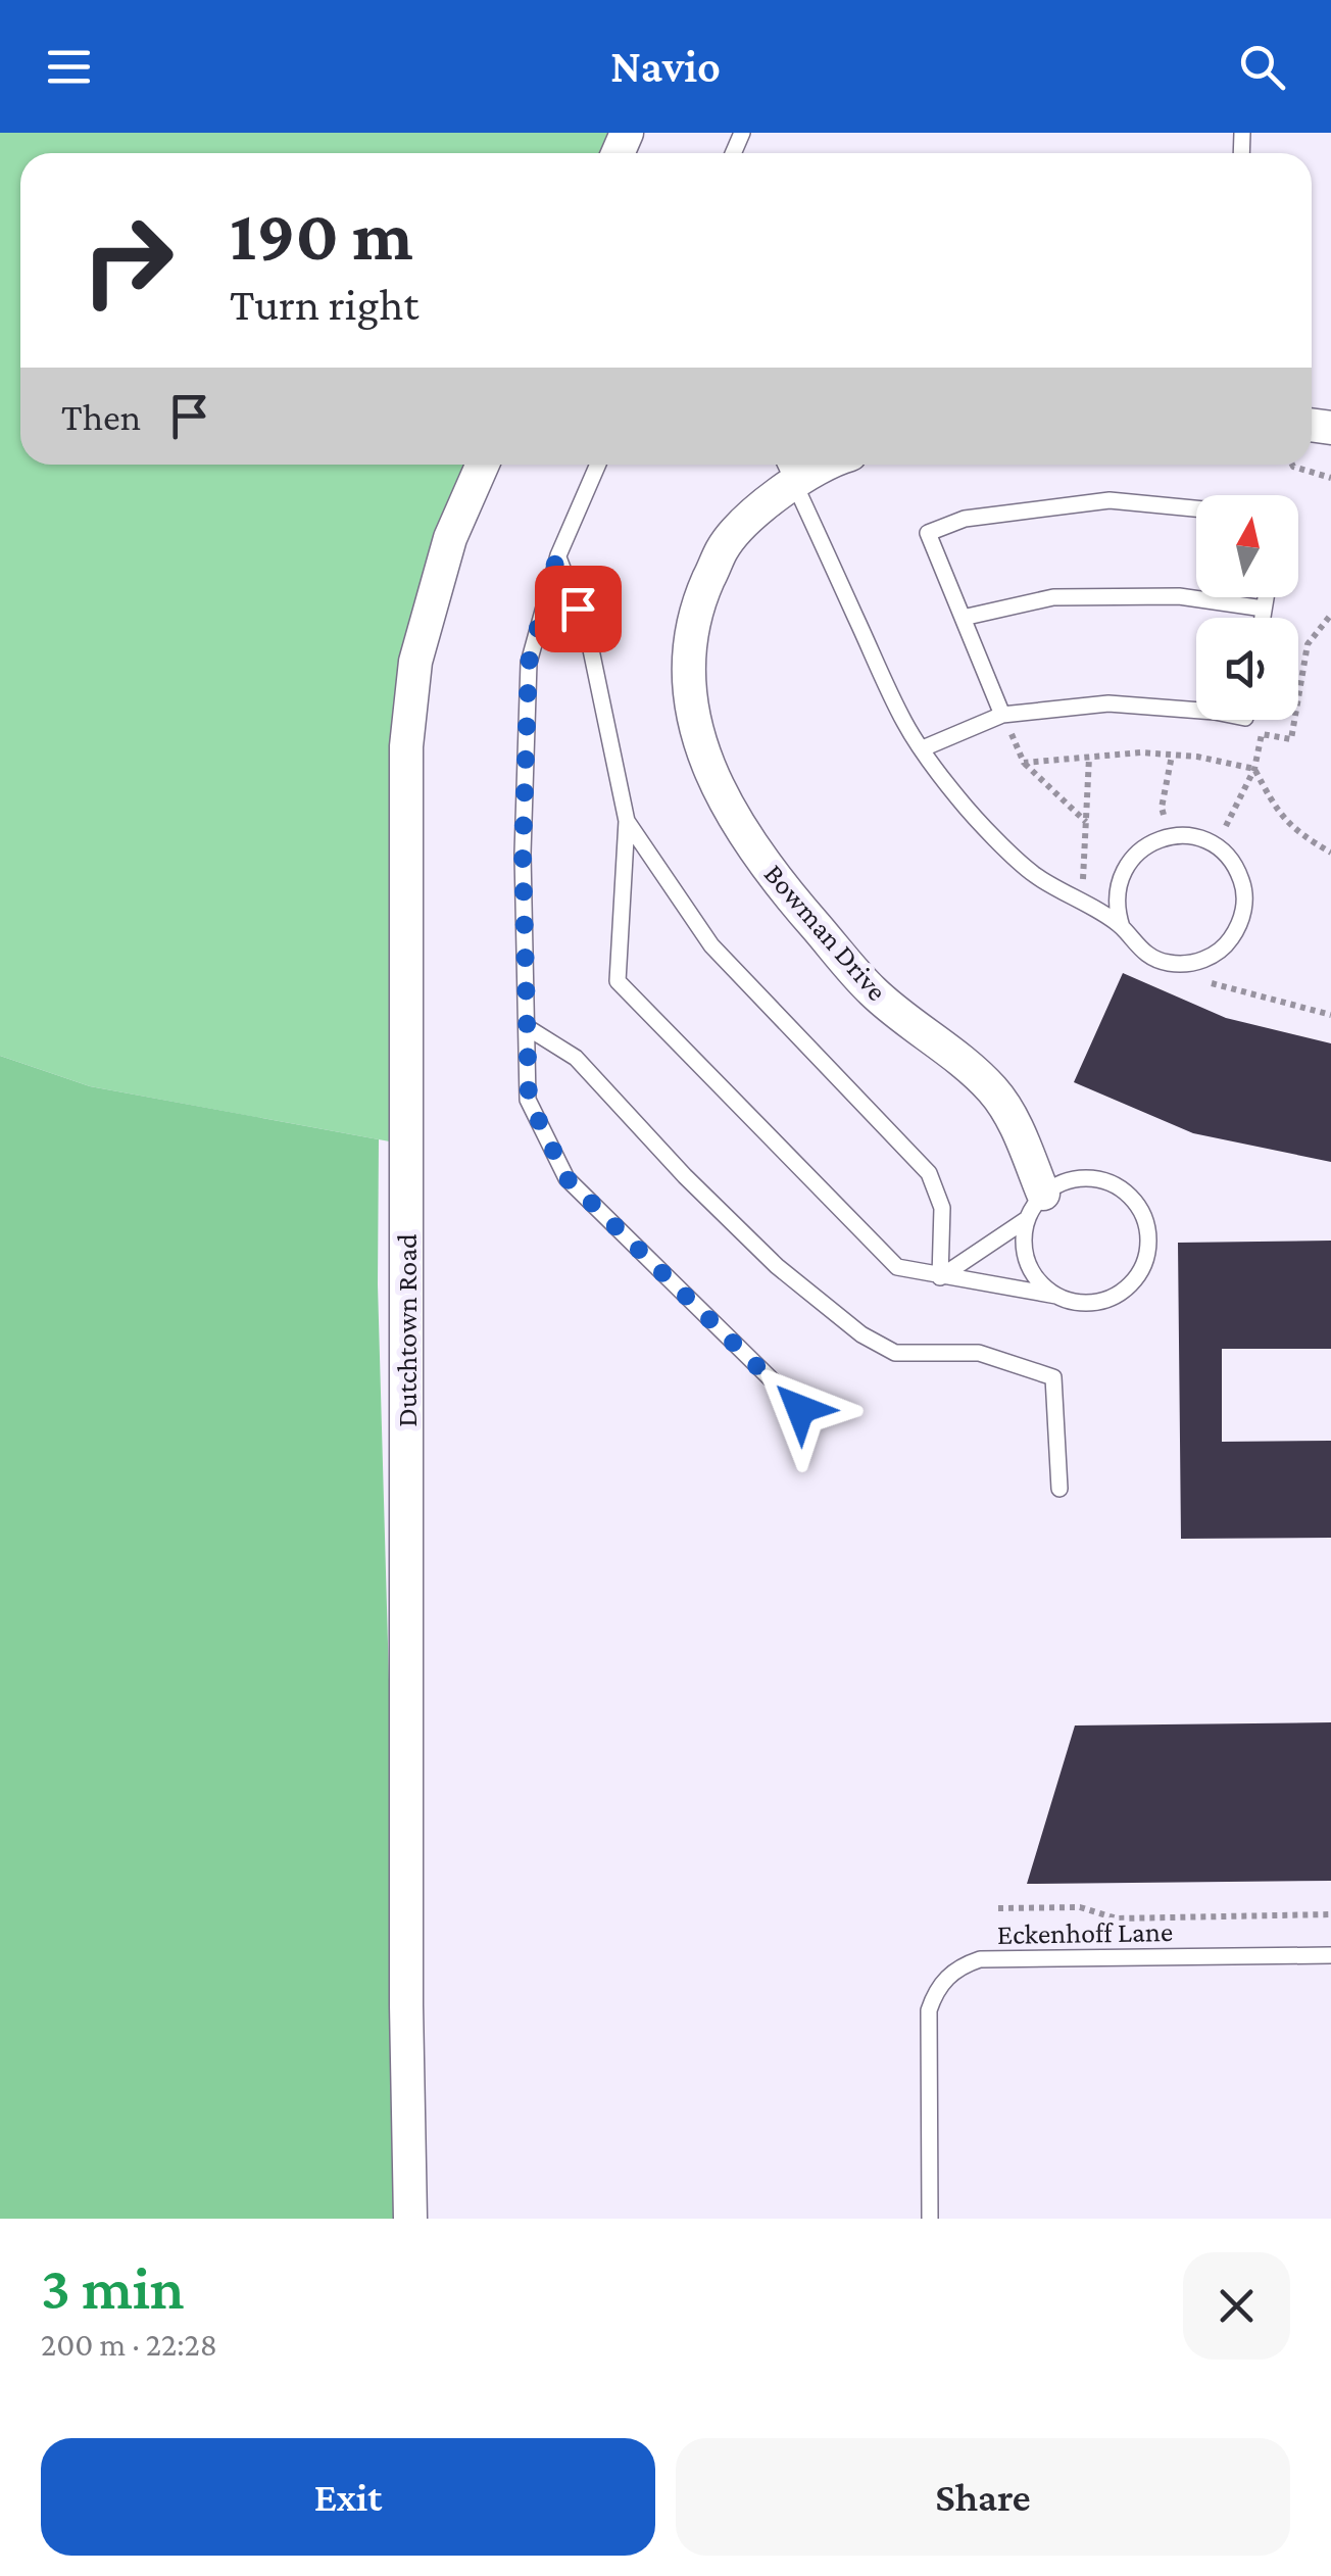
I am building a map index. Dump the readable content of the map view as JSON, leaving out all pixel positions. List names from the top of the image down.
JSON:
{
  "streets": {
    "street": ["Bowman Drive", "Dutchtown Road"],
    "lane": ["Eckenhoff Lane"]
  },
  "north": "top",
  "page": {
    "header": "Navio",
    "turn": ["190 m", "Turn right"],
    "then": "Then",
    "heading": ["3 min", "200 m · 22:28"],
    "buttons": ["Exit", "Share"]
  }
}
